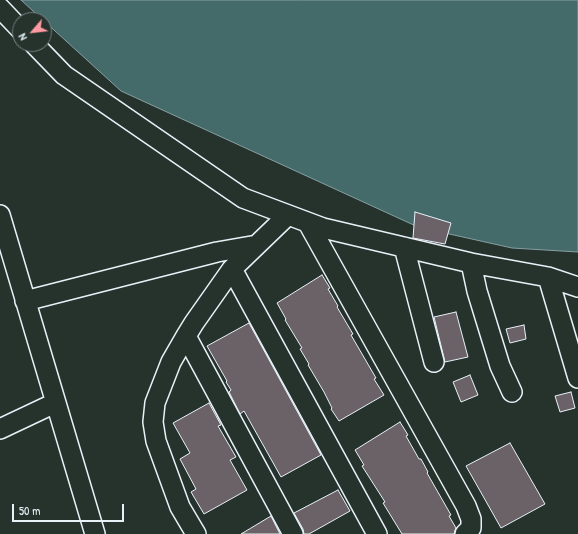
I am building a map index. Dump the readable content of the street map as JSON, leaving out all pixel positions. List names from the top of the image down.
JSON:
{
  "scale_bar": "50 m",
  "north": "bottom left"
}
